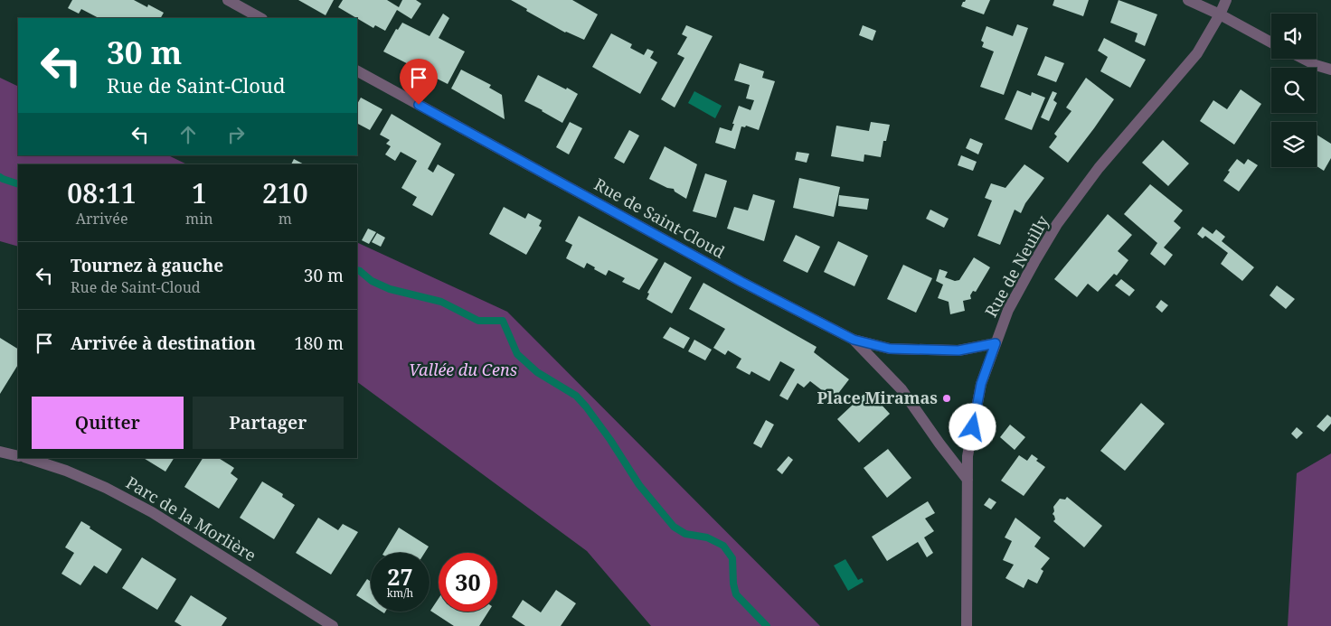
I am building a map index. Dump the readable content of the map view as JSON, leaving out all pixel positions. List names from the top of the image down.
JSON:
{
  "streets": {
    "street": ["Rue de Saint-Cloud", "Rue de Neuilly", "Parc de la Morlière"]
  },
  "crossings": [
    ["Rue de Saint-Cloud", "Rue de Neuilly"]
  ],
  "parks": ["Vallée du Cens"],
  "places": ["Place Miramas"],
  "page": {
    "turn": ["30 m", "Rue de Saint-Cloud"],
    "eta": [
      "08:11",
      "Arrivée",
      "1",
      "min",
      "210",
      "m"
    ],
    "list": [
      {
        "name": "Tournez à gauche",
        "note": "Rue de Saint-Cloud",
        "value": "30 m"
      },
      {
        "name": "Arrivée à destination",
        "value": "180 m"
      }
    ],
    "buttons": ["Quitter", "Partager"],
    "speed": "27 km/h",
    "limit": "30"
  }
}
